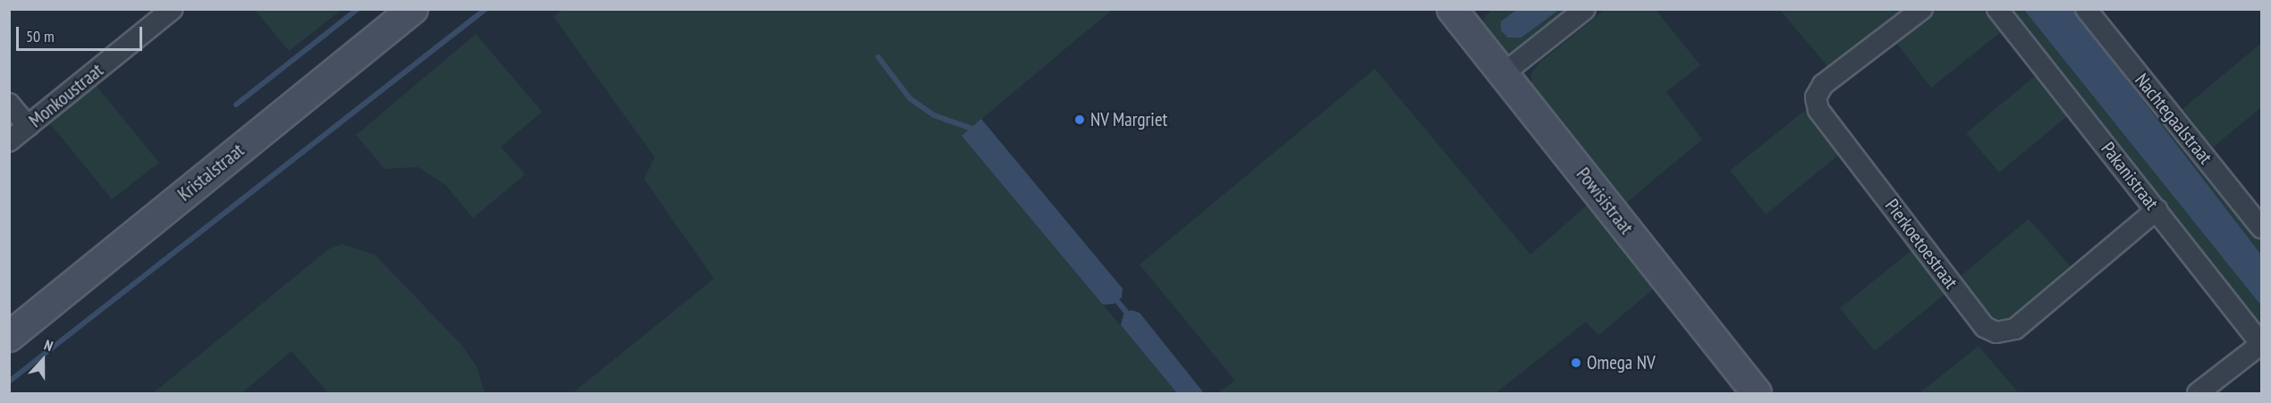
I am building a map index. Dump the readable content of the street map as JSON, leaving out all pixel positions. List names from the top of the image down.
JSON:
{
  "streets": {
    "street": [
      "Monkoustraat",
      "Nachtegaalstraat",
      "Kristalstraat",
      "Pakanistraat",
      "Powisistraat",
      "Pierkoetoestraat"
    ]
  },
  "crossings": [
    ["Pakanistraat", "Pierkoetoestraat"]
  ],
  "places": ["NV Margriet", "Omega NV"],
  "scale_bar": "50 m",
  "north": "top"
}
